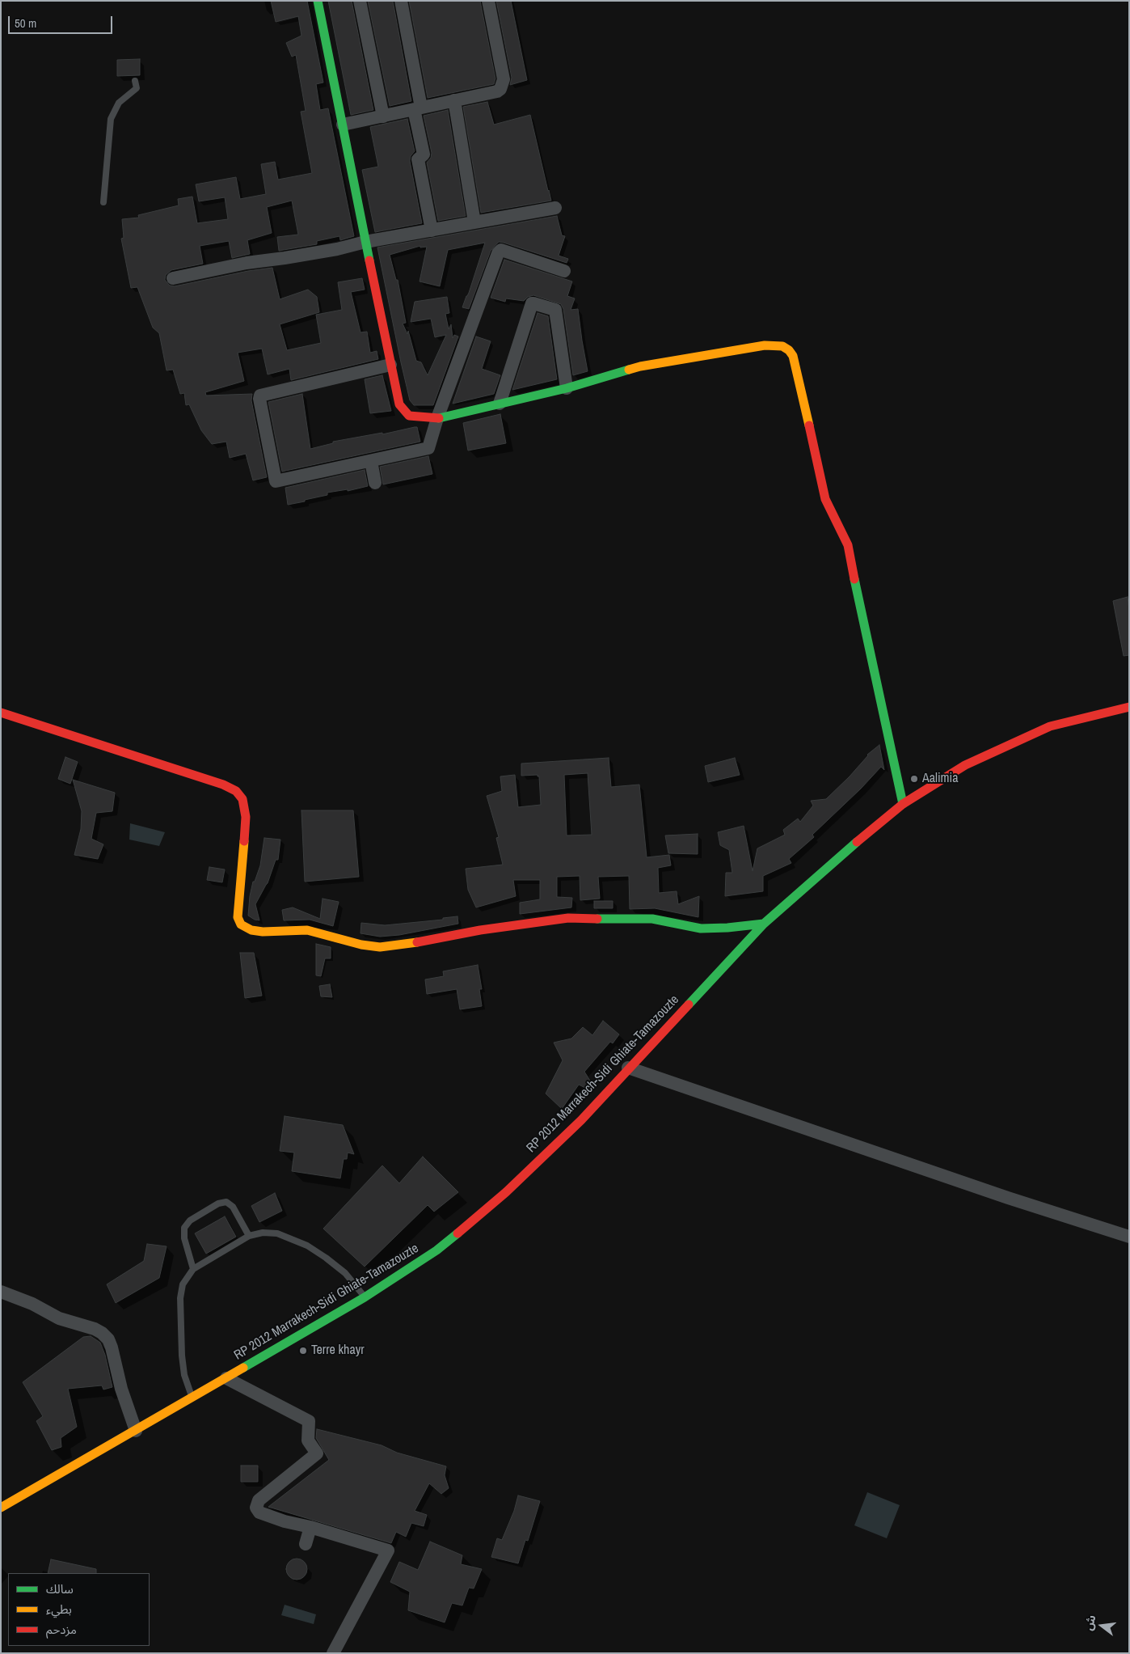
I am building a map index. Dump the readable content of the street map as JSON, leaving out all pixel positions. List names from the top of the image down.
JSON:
{
  "streets": {
    "street": ["RP 2012 Marrakech-Sidi Ghiate-Tamazouzte"]
  },
  "places": ["Aalimia", "Terre khayr"],
  "legend": ["سالك", "بطيء", "مزدحم"],
  "scale_bar": "50 m",
  "north": "left"
}
